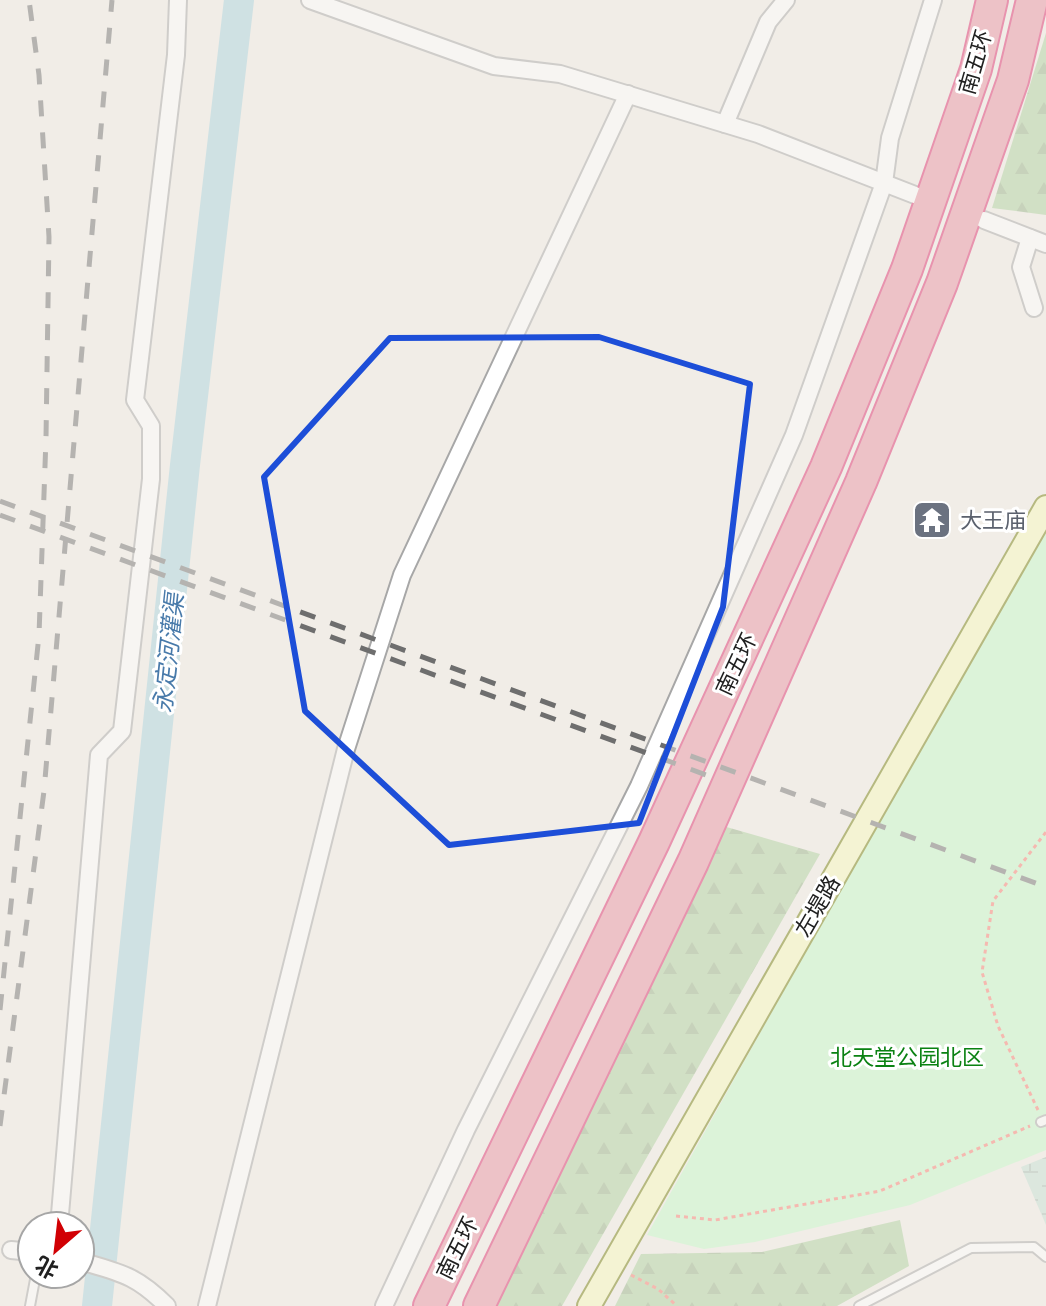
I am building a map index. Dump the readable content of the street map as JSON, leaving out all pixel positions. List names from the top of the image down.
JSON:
{
  "streets": {
    "highway": ["南五环"],
    "main road": ["左堤路"]
  },
  "water": ["永定河灌渠"],
  "parks": ["北天堂公园北区"],
  "places": {
    "temple": ["大王庙"]
  },
  "north": "bottom left"
}
